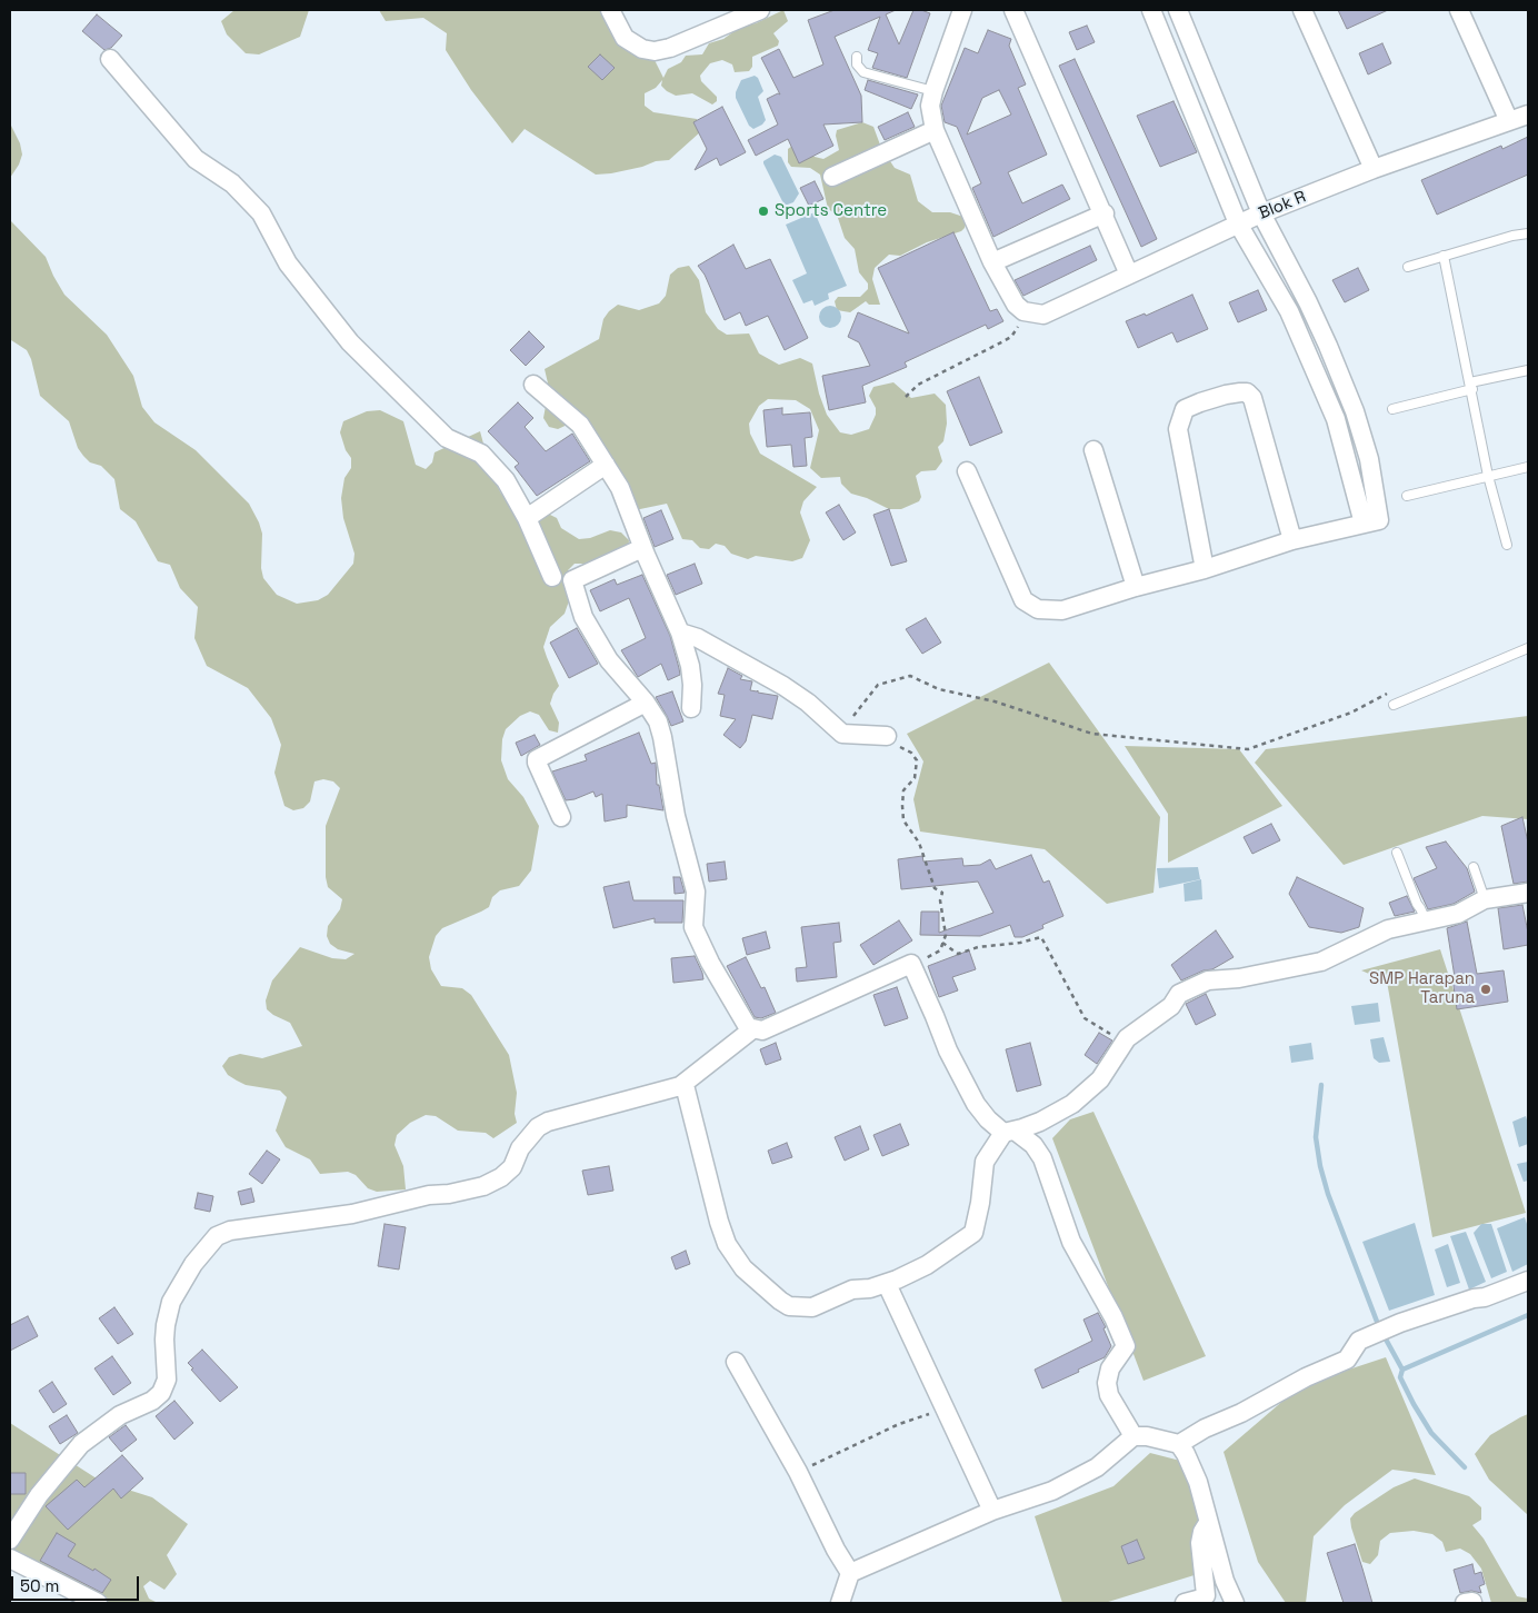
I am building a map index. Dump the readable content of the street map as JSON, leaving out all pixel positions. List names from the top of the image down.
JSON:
{
  "streets": {
    "street": ["Blok R"]
  },
  "places": ["Sports Centre", "SMP Harapan Taruna"],
  "scale_bar": "50 m"
}
